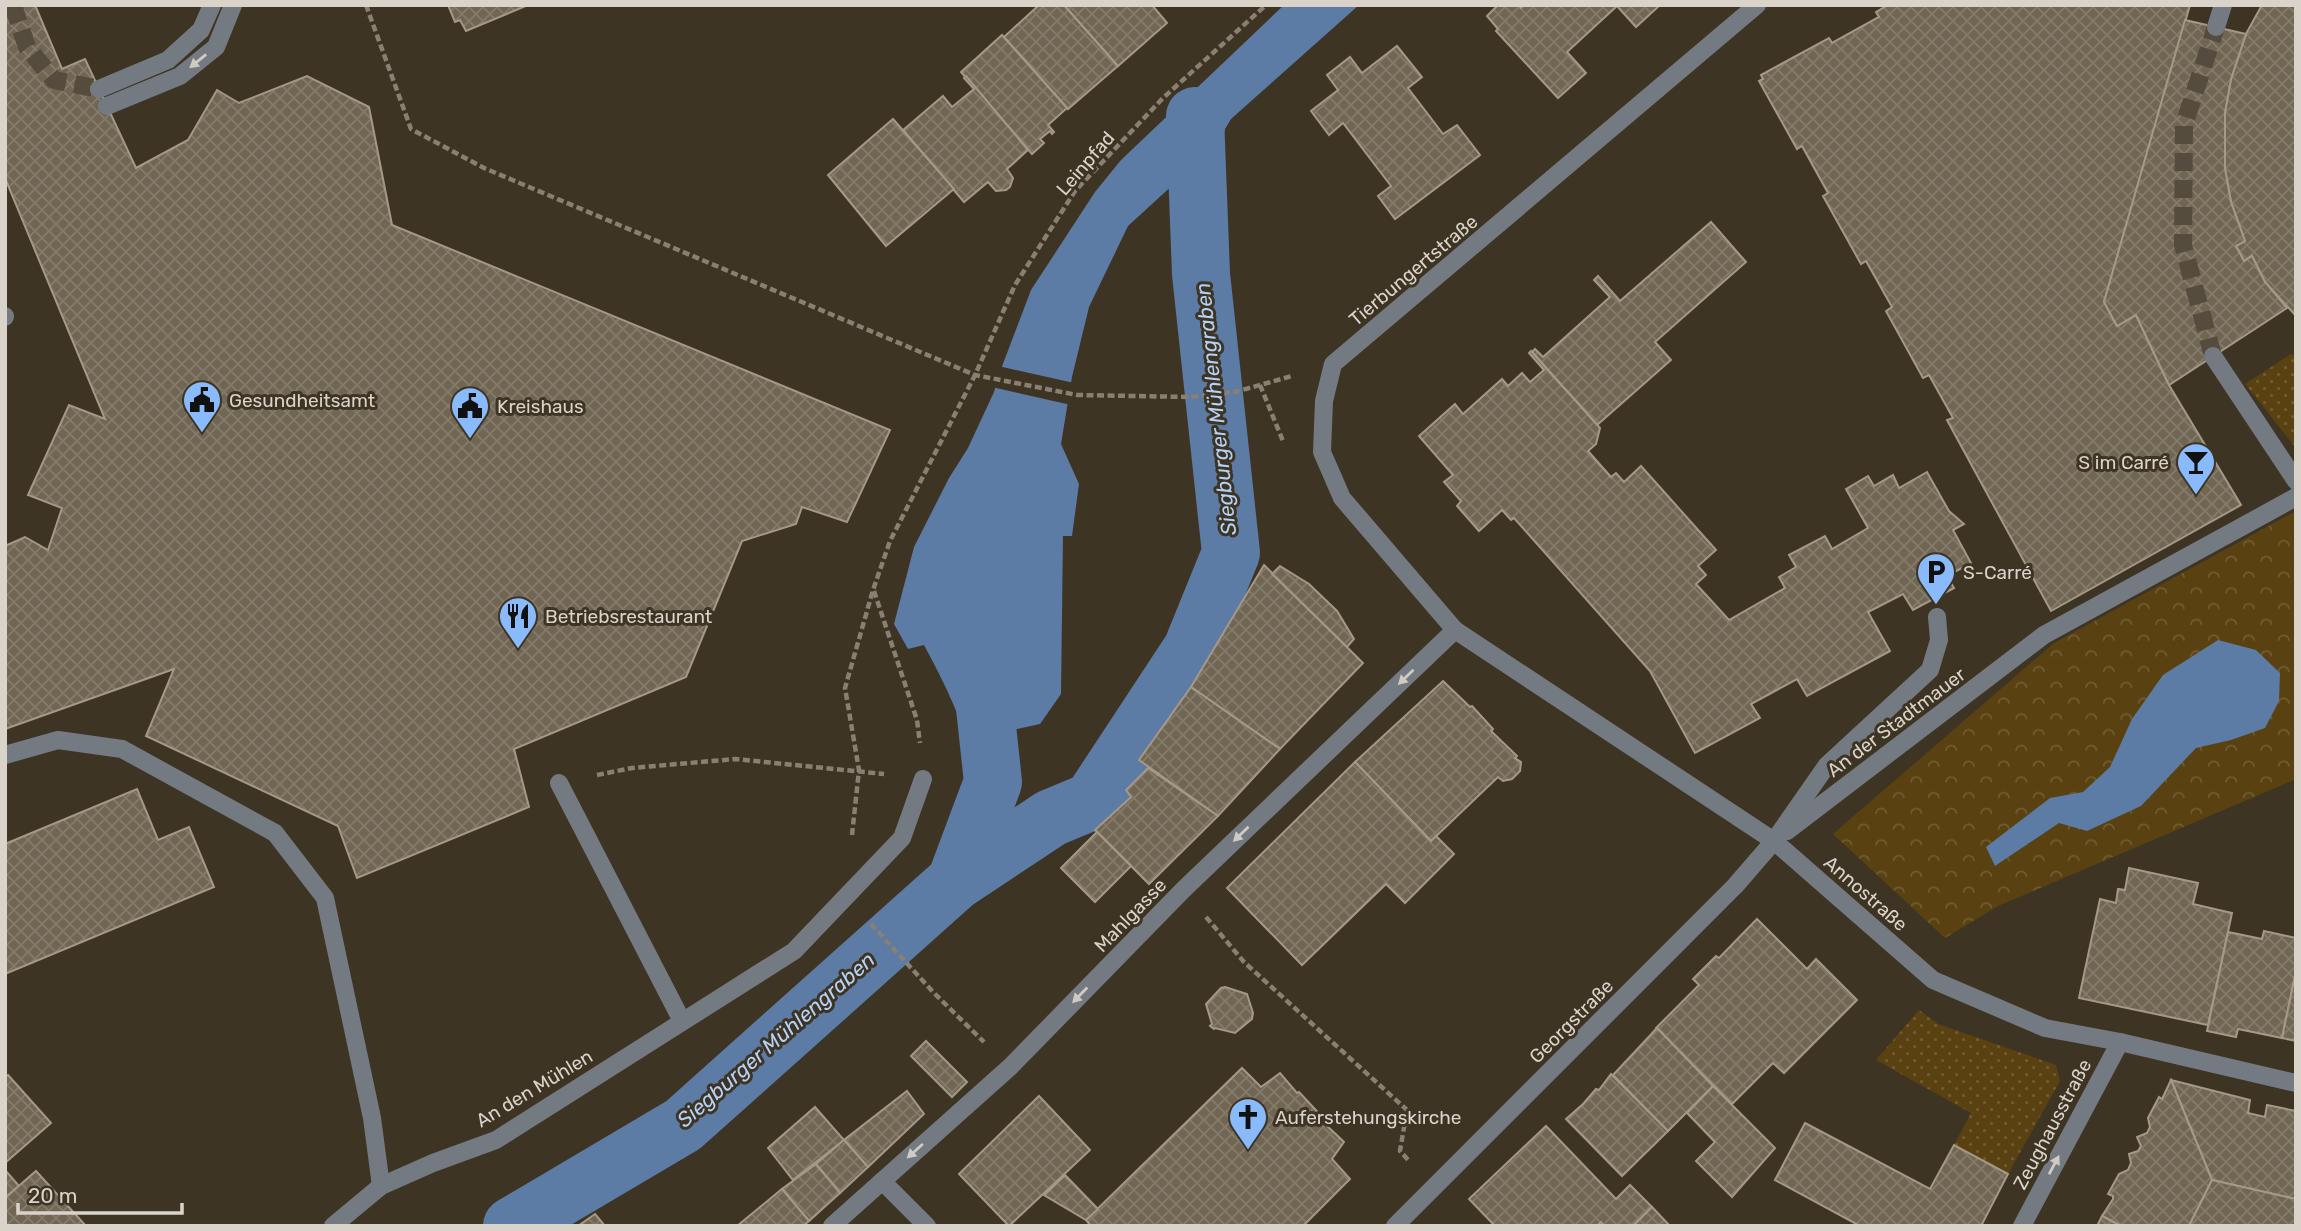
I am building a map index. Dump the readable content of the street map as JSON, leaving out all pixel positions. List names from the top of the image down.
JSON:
{
  "streets": {
    "street": [
      "Tierbungertstraße",
      "An der Stadtmauer",
      "Annostraße",
      "Mahlgasse",
      "Georgstraße",
      "An den Mühlen",
      "Zeughausstraße"
    ],
    "path": ["Leinpfad"]
  },
  "crossings": [
    ["Leinpfad", "An den Mühlen"],
    ["Tierbungertstraße", "Annostraße"],
    ["Tierbungertstraße", "Mahlgasse"],
    ["An der Stadtmauer", "Annostraße"],
    ["An der Stadtmauer", "Georgstraße"],
    ["Annostraße", "Mahlgasse"],
    ["Annostraße", "Georgstraße"],
    ["Annostraße", "Zeughausstraße"]
  ],
  "one_way": ["Mahlgasse", "Zeughausstraße"],
  "water": ["Siegburger Mühlengraben"],
  "places": {
    "public building": ["Gesundheitsamt", "Kreishaus"],
    "bar": ["S im Carré"],
    "parking": ["S-Carré"],
    "restaurant": ["Betriebsrestaurant"],
    "church": ["Auferstehungskirche"]
  },
  "scale_bar": "20 m"
}
